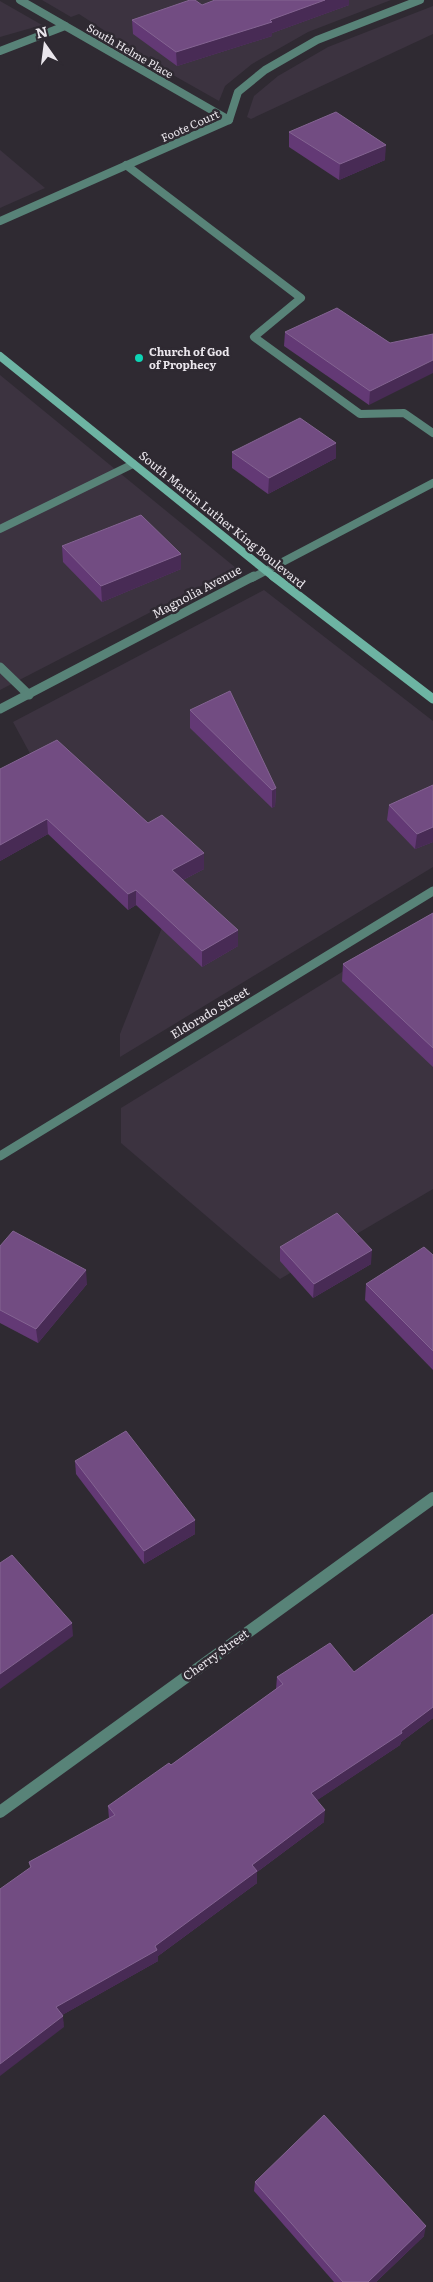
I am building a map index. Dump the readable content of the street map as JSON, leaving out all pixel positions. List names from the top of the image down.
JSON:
{
  "streets": {
    "street": [
      "South Helme Place",
      "Foote Court",
      "South Martin Luther King Boulevard",
      "Magnolia Avenue",
      "Eldorado Street",
      "Cherry Street"
    ]
  },
  "crossings": [
    ["South Helme Place", "Foote Court"],
    ["South Martin Luther King Boulevard", "Magnolia Avenue"]
  ],
  "places": ["Church of God of Prophecy"],
  "north": "top"
}
